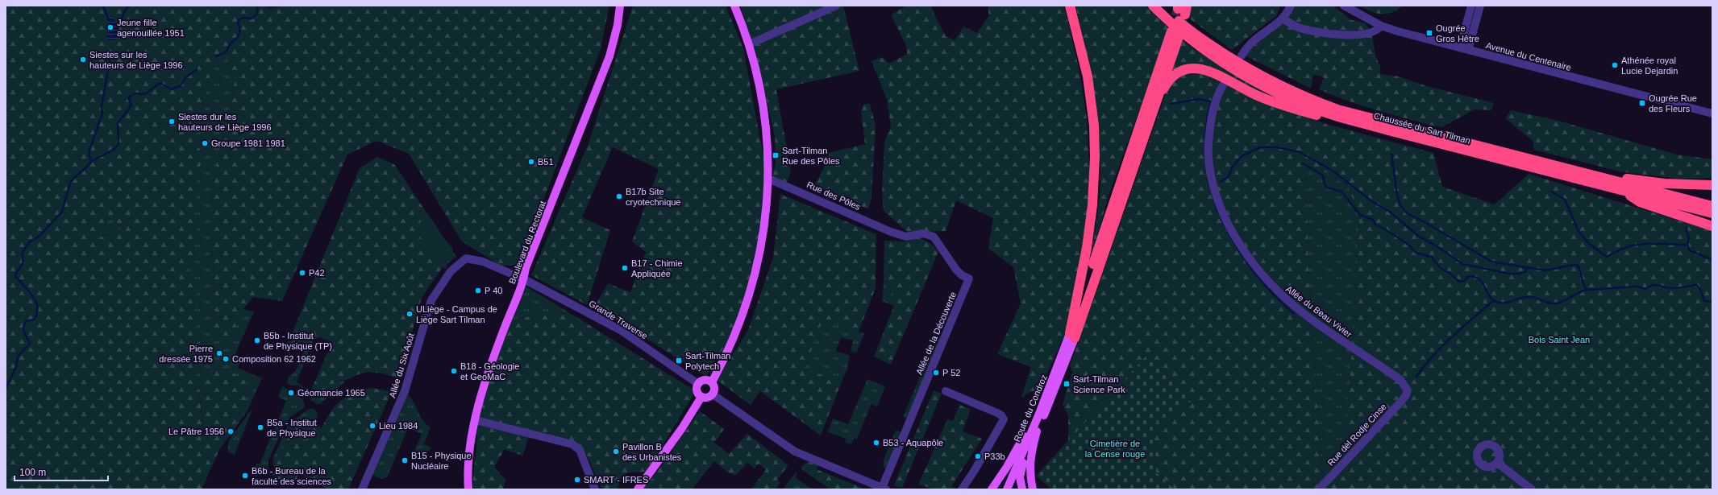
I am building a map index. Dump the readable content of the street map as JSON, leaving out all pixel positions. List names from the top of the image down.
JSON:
{
  "streets": {
    "highway": ["Chaussée du Sart Tilman"],
    "main road": ["Boulevard du Rectorat", "Route du Condroz"],
    "street": [
      "Avenue du Centenaire",
      "Rue des Pôles",
      "Allée du Beau Vivier",
      "Grande Traverse",
      "Allée de la Découverte",
      "Allée du Six Août",
      "Rue dèl Rodje Cinse"
    ]
  },
  "crossings": [
    ["Rue des Pôles", "Allée de la Découverte"],
    ["Boulevard du Rectorat", "Grande Traverse"],
    ["Boulevard du Rectorat", "Allée du Six Août"],
    ["Allée du Beau Vivier", "Rue dèl Rodje Cinse"],
    ["Grande Traverse", "Allée de la Découverte"],
    ["Grande Traverse", "Allée du Six Août"]
  ],
  "parks": ["Bois Saint Jean", "Cimetière de la Cense rouge"],
  "places": {
    "other": [
      "Jeune fille agenouillée 1951",
      "Siestes sur les hauteurs de Liège 1996",
      "Athénée royal Lucie Dejardin",
      "Siestes dur les hauteurs de Liège 1996",
      "Groupe 1981 1981",
      "B51",
      "B17b Site cryotechnique",
      "B17 - Chimie Appliquée",
      "P42",
      "P 40",
      "ULiège - Campus de Liège Sart Tilman",
      "B5b - Institut de Physique (TP)",
      "Pierre dressée 1975",
      "Composition 62 1962",
      "B18 - Géologie et GeoMaC",
      "P 52",
      "Géomancie 1965",
      "Lieu 1984",
      "B5a - Institut de Physique",
      "Le Pâtre 1956",
      "B53 - Aquapôle",
      "Pavillon B des Urbanistes",
      "P33b",
      "B15 - Physique Nucléaire",
      "B6b - Bureau de la faculté des sciences",
      "SMART - IFRES"
    ],
    "transit": [
      "Ougrée Gros Hêtre",
      "Ougrée Rue des Fleurs",
      "Sart-Tilman Rue des Pôles",
      "Sart-Tilman Polytech",
      "Sart-Tilman Science Park"
    ]
  },
  "scale_bar": "100 m"
}
